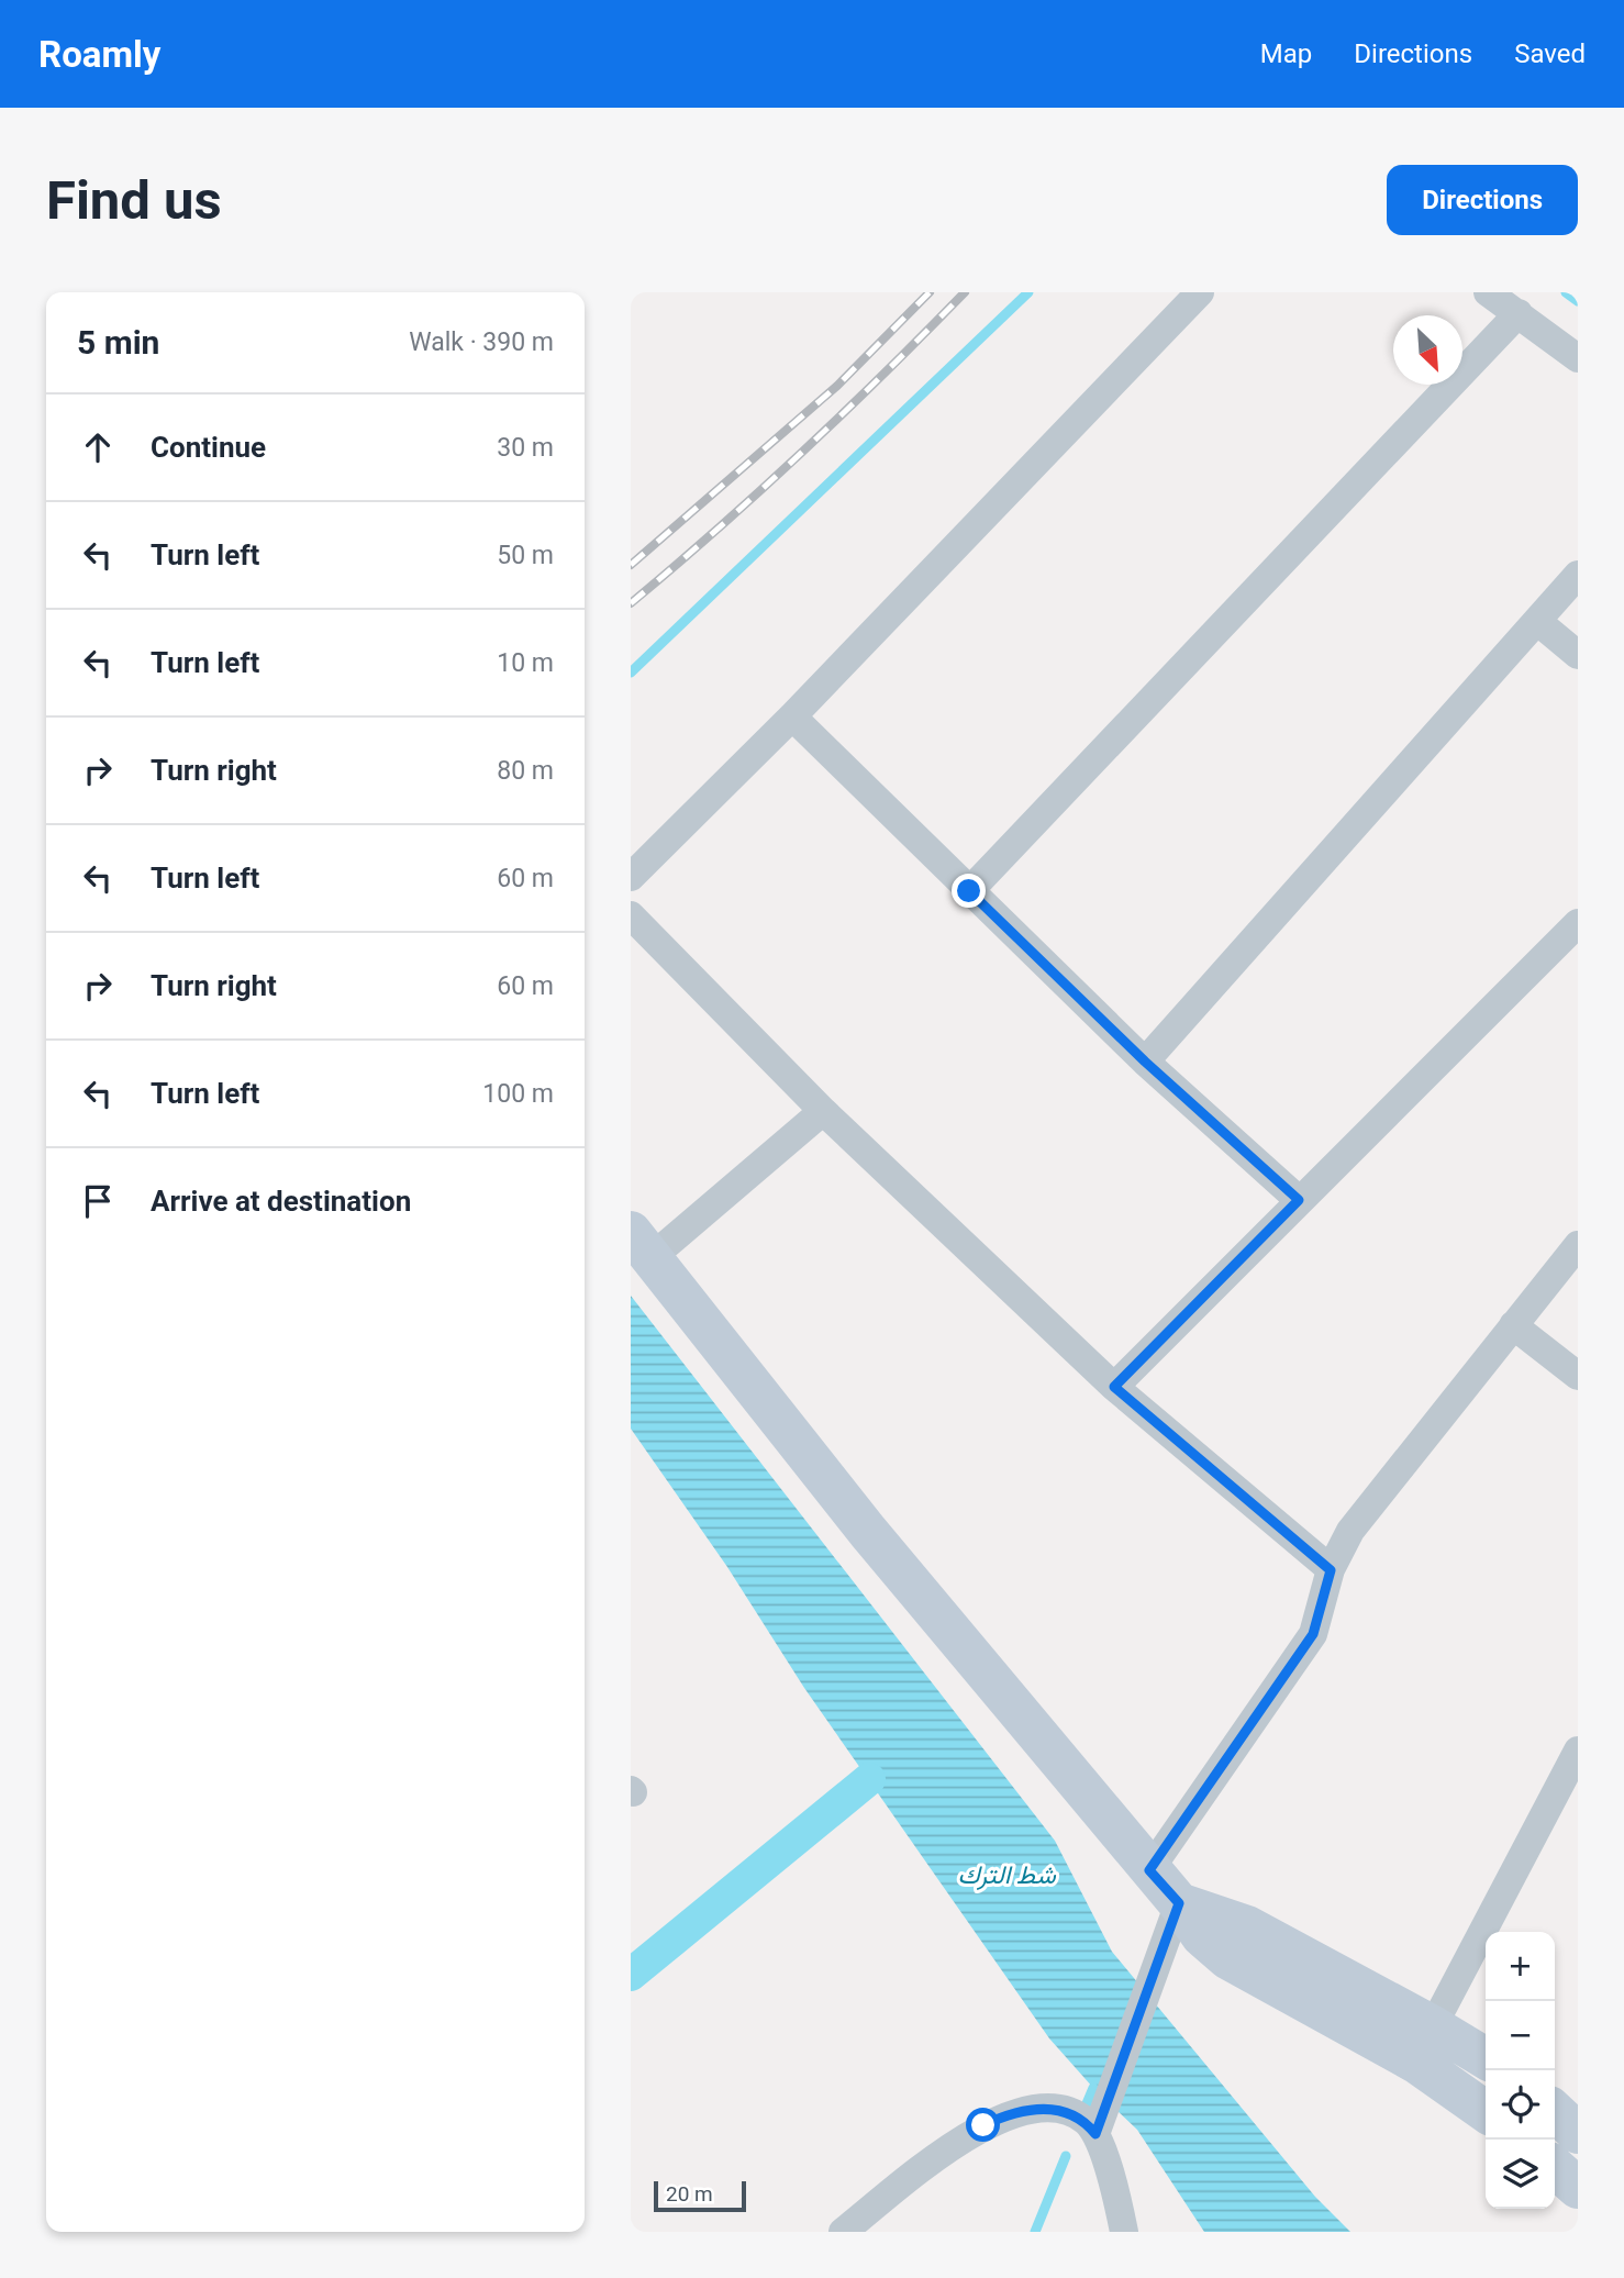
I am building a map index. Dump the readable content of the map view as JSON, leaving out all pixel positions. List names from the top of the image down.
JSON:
{
  "water": ["شط الترك"],
  "scale_bar": "20 m",
  "north": "bottom right",
  "page": {
    "header": "Roamly",
    "nav": ["Map", "Directions", "Saved"],
    "buttons": "Directions",
    "title": "Find us",
    "heading": ["5 min", "Walk · 390 m"],
    "list": [
      ["Continue", "30 m"],
      ["Turn left", "50 m"],
      ["Turn left", "10 m"],
      ["Turn right", "80 m"],
      ["Turn left", "60 m"],
      ["Turn right", "60 m"],
      ["Turn left", "100 m"],
      "Arrive at destination"
    ],
    "map_buttons": ["+", "−"],
    "scale": "20 m"
  }
}
